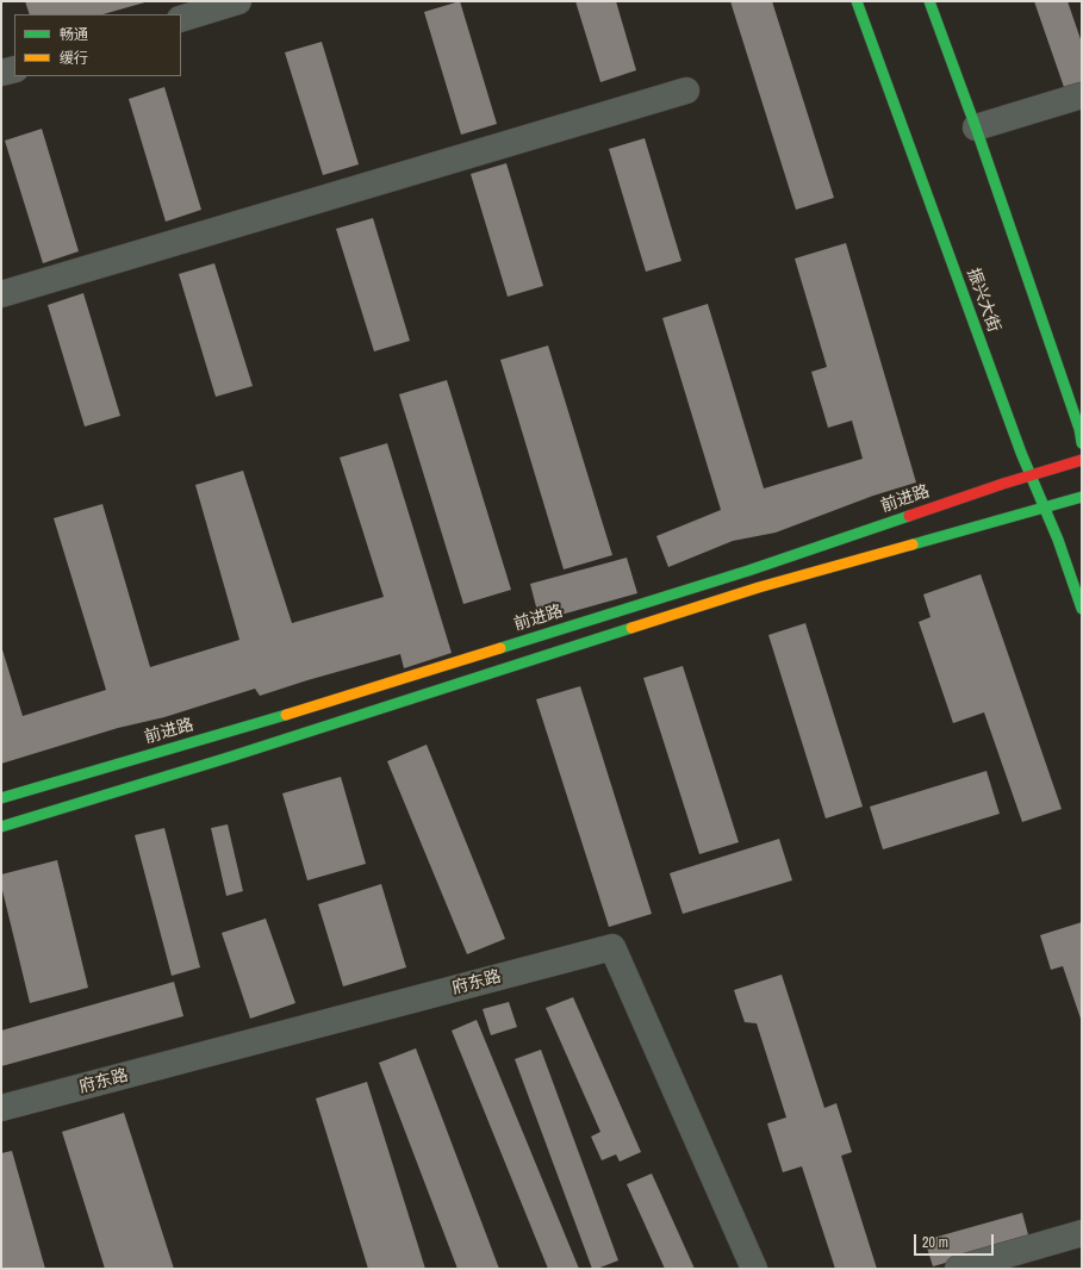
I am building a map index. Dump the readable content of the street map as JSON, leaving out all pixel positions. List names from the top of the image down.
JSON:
{
  "streets": {
    "street": ["振兴大街", "前进路", "府东路"]
  },
  "crossings": [
    ["振兴大街", "前进路"]
  ],
  "legend": ["畅通", "缓行"],
  "scale_bar": "20 m"
}
